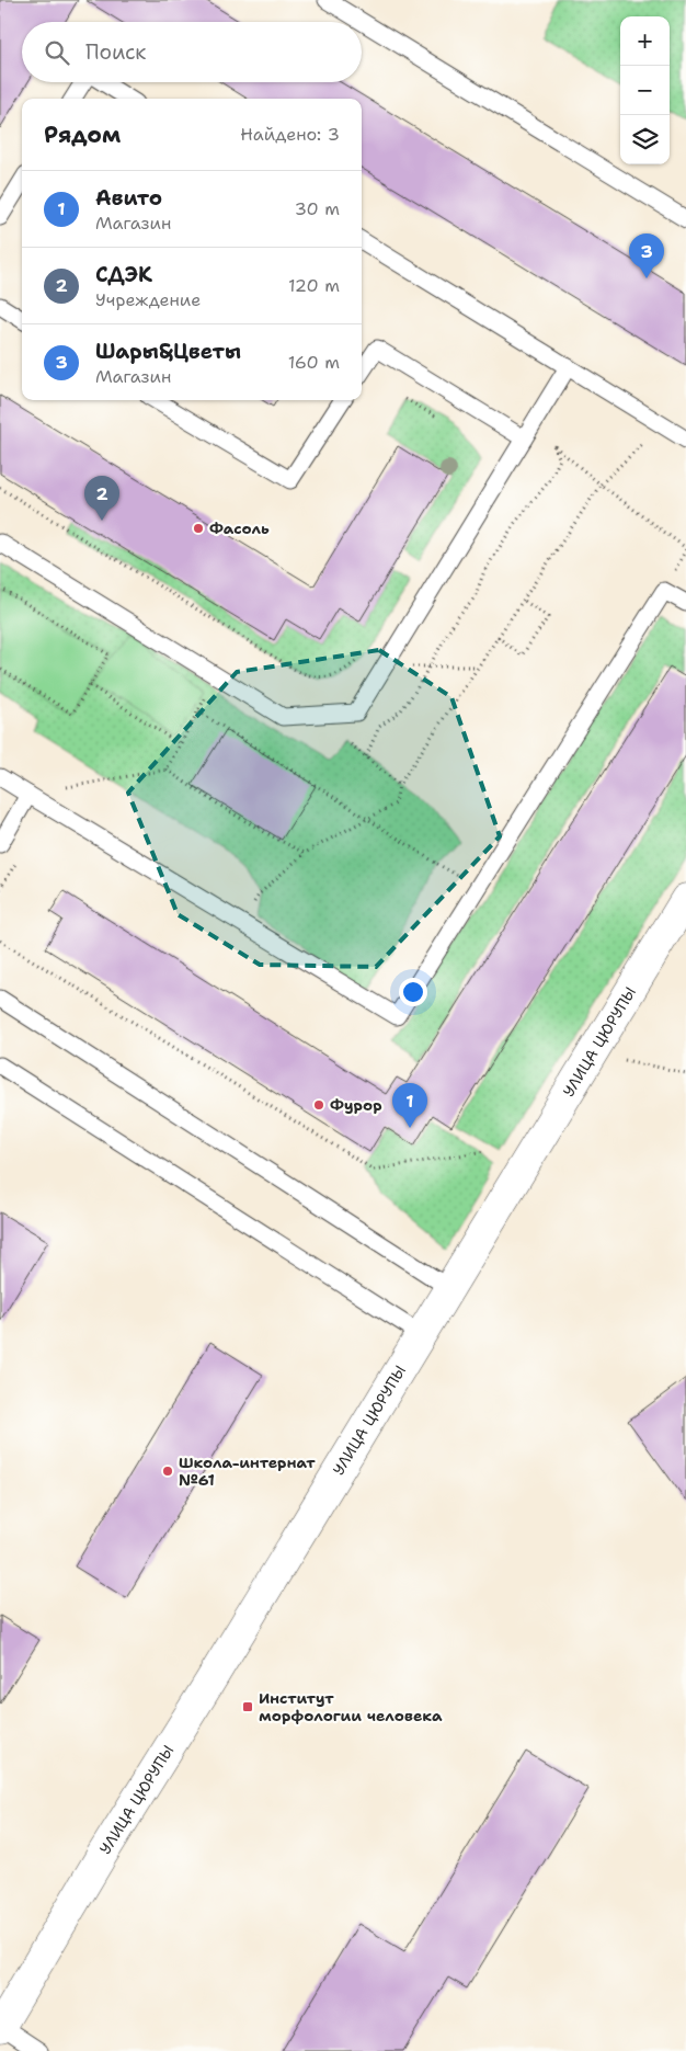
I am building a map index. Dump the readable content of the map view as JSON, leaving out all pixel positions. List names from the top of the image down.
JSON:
{
  "streets": {
    "street": ["УЛИЦА ЦЮРУПЫ"]
  },
  "places": {
    "other": ["Фасоль", "Фурор", "Школа-интернат №61"],
    "transit": ["Институт морфологии человека"]
  },
  "page": {
    "map_buttons": ["+", "−"],
    "search": "Поиск",
    "heading": ["Рядом", "Найдено: 3"],
    "list": [
      {
        "mark": "1",
        "name": "Авито",
        "note": "Магазин",
        "value": "30 m"
      },
      {
        "mark": "2",
        "name": "СДЭК",
        "note": "Учреждение",
        "value": "120 m"
      },
      {
        "mark": "3",
        "name": "Шары&Цветы",
        "note": "Магазин",
        "value": "160 m"
      }
    ],
    "pins": ["3", "2", "1"]
  }
}
